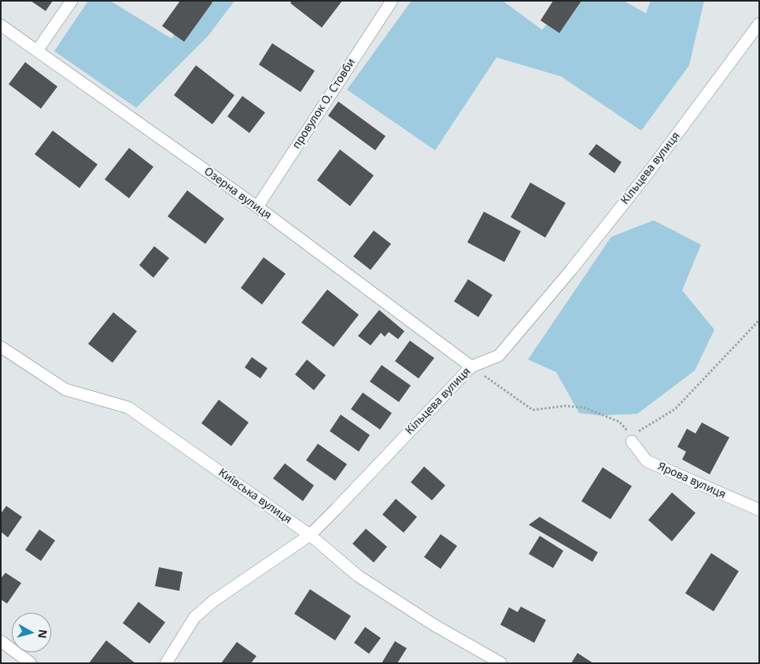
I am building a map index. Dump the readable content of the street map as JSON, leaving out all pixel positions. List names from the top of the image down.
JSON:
{
  "streets": {
    "street": [
      "провулок О. Стовби",
      "Кільцева вулиця",
      "Озерна вулиця",
      "Ярова вулиця",
      "Київська вулиця"
    ]
  },
  "crossings": [
    ["провулок О. Стовби", "Озерна вулиця"],
    ["Кільцева вулиця", "Озерна вулиця"],
    ["Кільцева вулиця", "Київська вулиця"]
  ],
  "north": "right"
}
